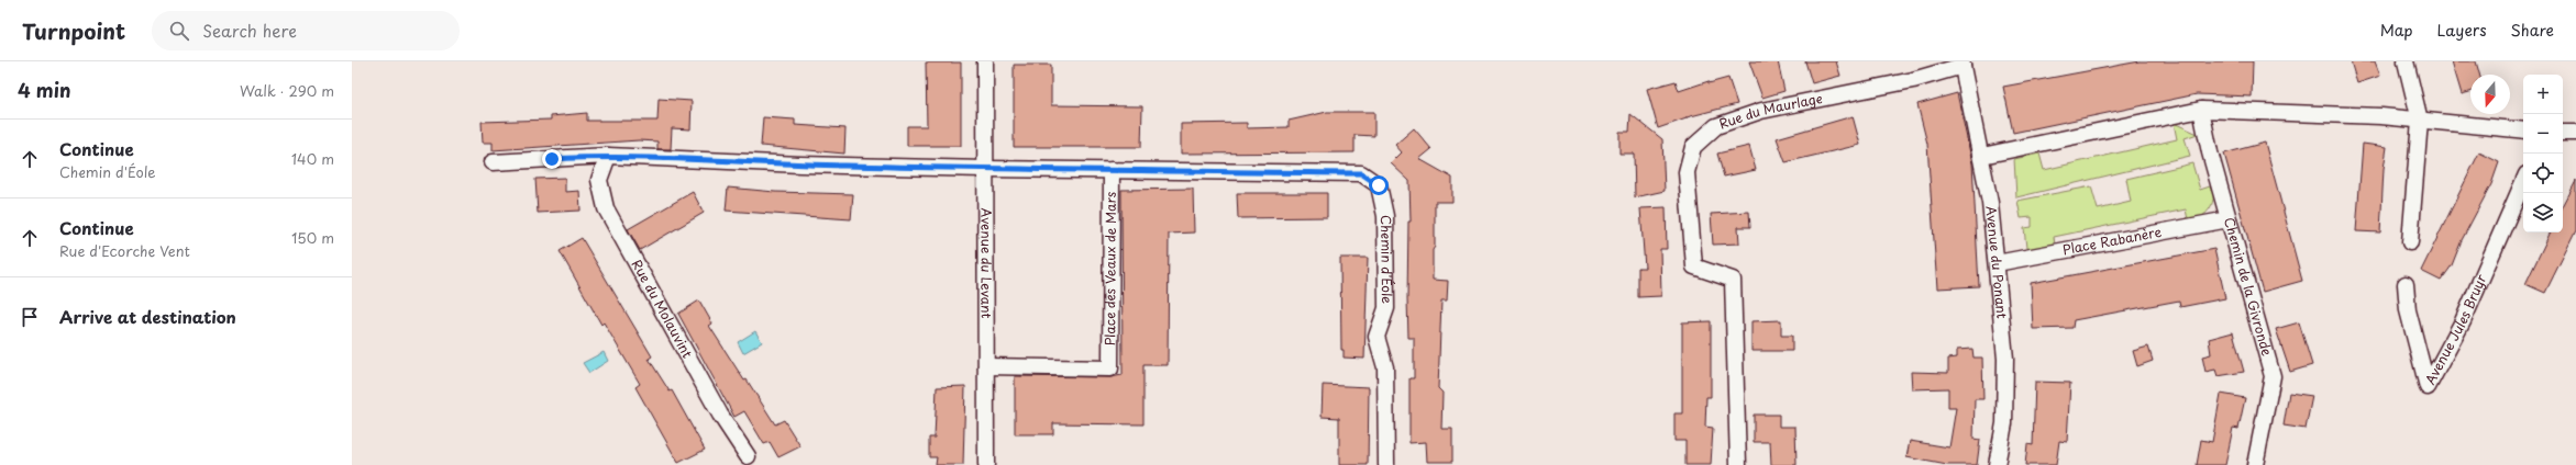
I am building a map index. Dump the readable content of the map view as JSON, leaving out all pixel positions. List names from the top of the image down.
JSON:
{
  "streets": {
    "street": [
      "Rue du Maurlage",
      "Place Rabanère",
      "Chemin d'Éole",
      "Avenue du Ponant",
      "Avenue du Levant",
      "Place des Veaux de Mars",
      "Chemin de la Givronde",
      "Rue du Molauvint",
      "Avenue Jules Bruyr"
    ]
  },
  "crossings": [
    ["Rue du Maurlage", "Avenue du Ponant"],
    ["Place Rabanère", "Avenue du Ponant"],
    ["Place Rabanère", "Chemin de la Givronde"],
    ["Chemin d'Éole", "Avenue du Levant"],
    ["Chemin d'Éole", "Place des Veaux de Mars"],
    ["Chemin d'Éole", "Rue du Molauvint"],
    ["Avenue du Levant", "Place des Veaux de Mars"]
  ],
  "north": "bottom",
  "page": {
    "header": "Turnpoint",
    "search": "Search here",
    "nav": ["Map", "Layers", "Share"],
    "heading": ["4 min", "Walk · 290 m"],
    "map_buttons": ["+", "−"],
    "list": [
      ["Continue", "Chemin d'Éole", "140 m"],
      ["Continue", "Rue d'Ecorche Vent", "150 m"],
      "Arrive at destination"
    ]
  }
}
